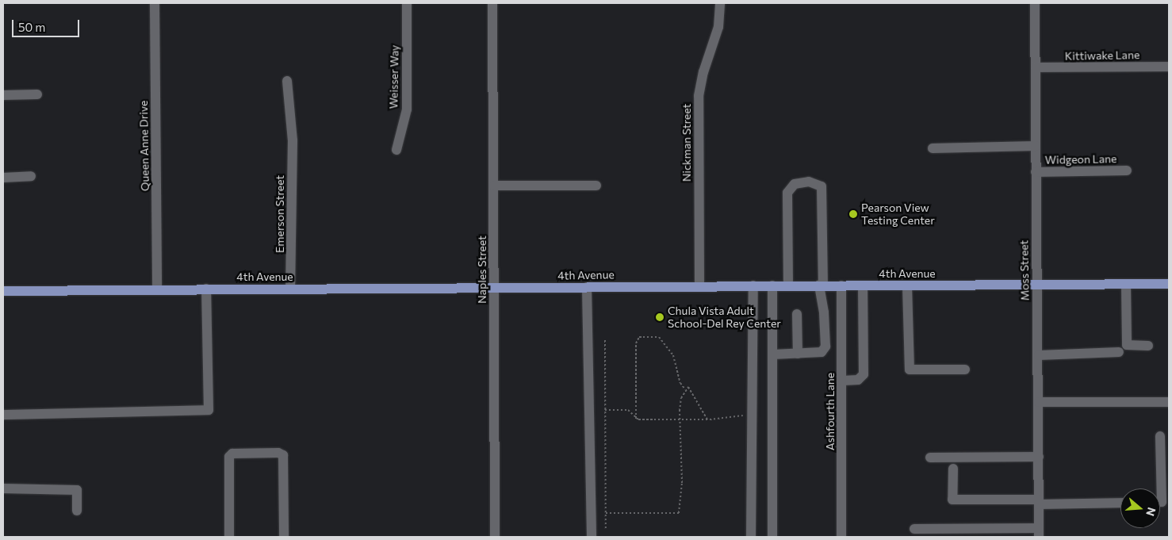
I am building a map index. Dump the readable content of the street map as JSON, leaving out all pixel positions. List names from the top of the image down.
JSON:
{
  "streets": {
    "main road": ["4th Avenue"],
    "street": [
      "Kittiwake Lane",
      "Weisser Way",
      "Nickman Street",
      "Queen Anne Drive",
      "Widgeon Lane",
      "Emerson Street",
      "Naples Street",
      "Moss Street",
      "Ashfourth Lane"
    ]
  },
  "crossings": [
    ["Kittiwake Lane", "Moss Street"],
    ["Nickman Street", "4th Avenue"],
    ["Queen Anne Drive", "4th Avenue"],
    ["Widgeon Lane", "Moss Street"],
    ["Emerson Street", "4th Avenue"],
    ["Naples Street", "4th Avenue"],
    ["Moss Street", "4th Avenue"],
    ["4th Avenue", "Ashfourth Lane"]
  ],
  "places": ["Pearson View Testing Center", "Chula Vista Adult School-Del Rey Center"],
  "scale_bar": "50 m",
  "north": "right"
}
